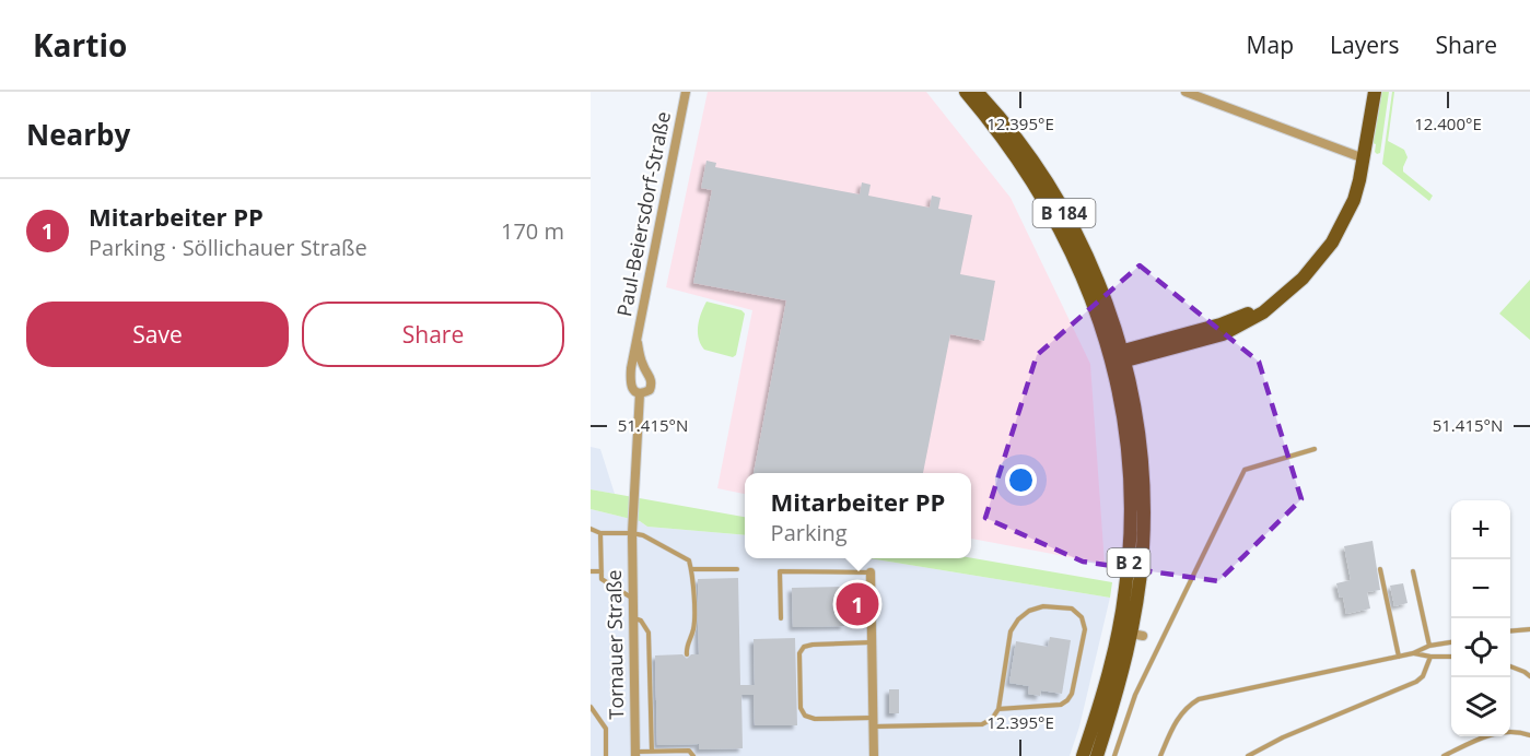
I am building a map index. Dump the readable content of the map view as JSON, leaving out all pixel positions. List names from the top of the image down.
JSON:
{
  "streets": {
    "main road": ["B 184", "B 2"],
    "street": ["Paul-Beiersdorf-Straße", "Tornauer Straße"]
  },
  "crossings": [
    ["B 184", "B 2"],
    ["Paul-Beiersdorf-Straße", "Tornauer Straße"]
  ],
  "page": {
    "header": "Kartio",
    "nav": ["Map", "Layers", "Share"],
    "heading": "Nearby",
    "list": [
      {
        "mark": "1",
        "name": "Mitarbeiter PP",
        "note": "Parking · Söllichauer Straße",
        "value": "170 m"
      }
    ],
    "buttons": ["Save", "Share"],
    "popup": ["Mitarbeiter PP", "Parking"],
    "map_buttons": ["+", "−"],
    "pins": "1"
  },
  "coordinates": ["12.395°E", "12.400°E", "51.415°N"]
}
